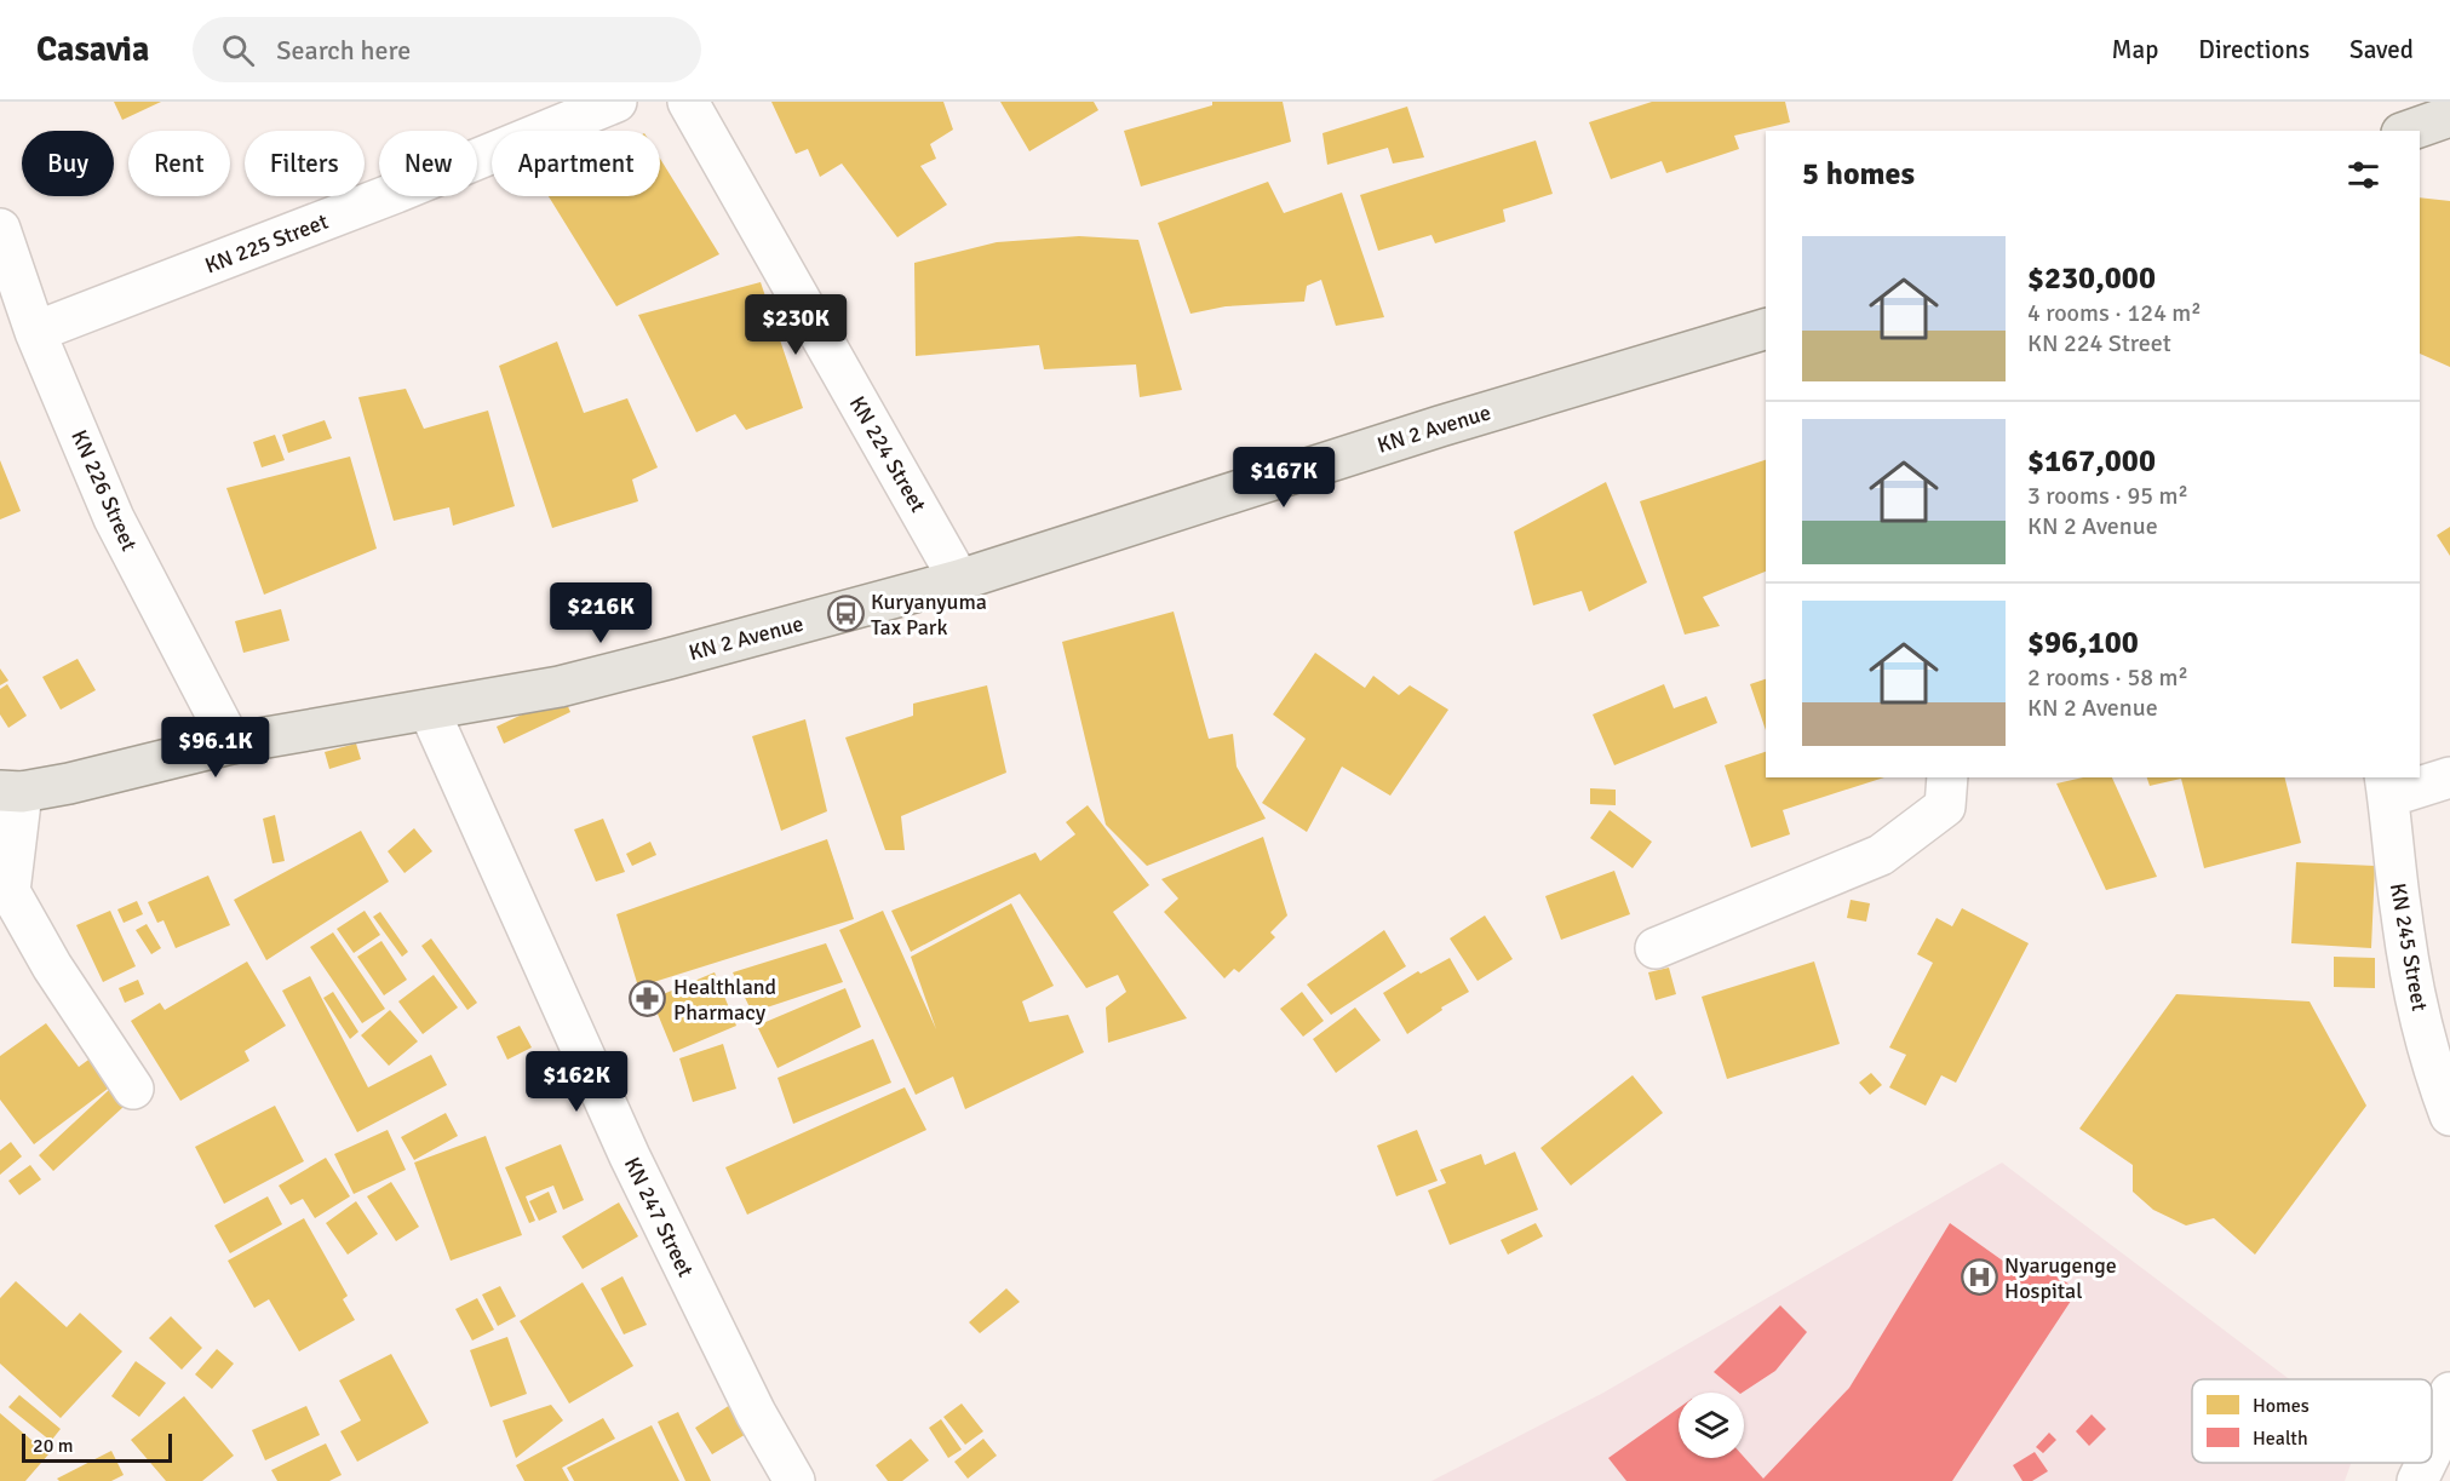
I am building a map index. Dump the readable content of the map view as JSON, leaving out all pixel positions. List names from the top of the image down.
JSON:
{
  "streets": {
    "main road": ["KN 2 Avenue"],
    "street": [
      "KN 225 Street",
      "KN 224 Street",
      "KN 226 Street",
      "KN 245 Street",
      "KN 247 Street"
    ]
  },
  "crossings": [
    ["KN 225 Street", "KN 226 Street"],
    ["KN 2 Avenue", "KN 224 Street"],
    ["KN 2 Avenue", "KN 226 Street"],
    ["KN 2 Avenue", "KN 247 Street"]
  ],
  "places": {
    "bus stop": ["Kuryanyuma Tax Park"],
    "pharmacy": ["Healthland Pharmacy"],
    "hospital": ["Nyarugenge Hospital"]
  },
  "legend": ["Homes", "Health"],
  "scale_bar": "20 m",
  "page": {
    "header": "Casavia",
    "search": "Search here",
    "nav": ["Map", "Directions", "Saved"],
    "chip": [
      "Buy",
      "Rent",
      "Filters",
      "New",
      "Apartment"
    ],
    "heading": "5 homes",
    "list": [
      {
        "name": "$230,000",
        "note": "4 rooms · 124 m² · KN 224 Street"
      },
      {
        "name": "$167,000",
        "note": "3 rooms · 95 m² · KN 2 Avenue"
      },
      {
        "name": "$96,100",
        "note": "2 rooms · 58 m² · KN 2 Avenue"
      }
    ],
    "price": [
      "$230K",
      "$167K",
      "$216K",
      "$96.1K",
      "$162K"
    ],
    "scale": "20 m"
  }
}
